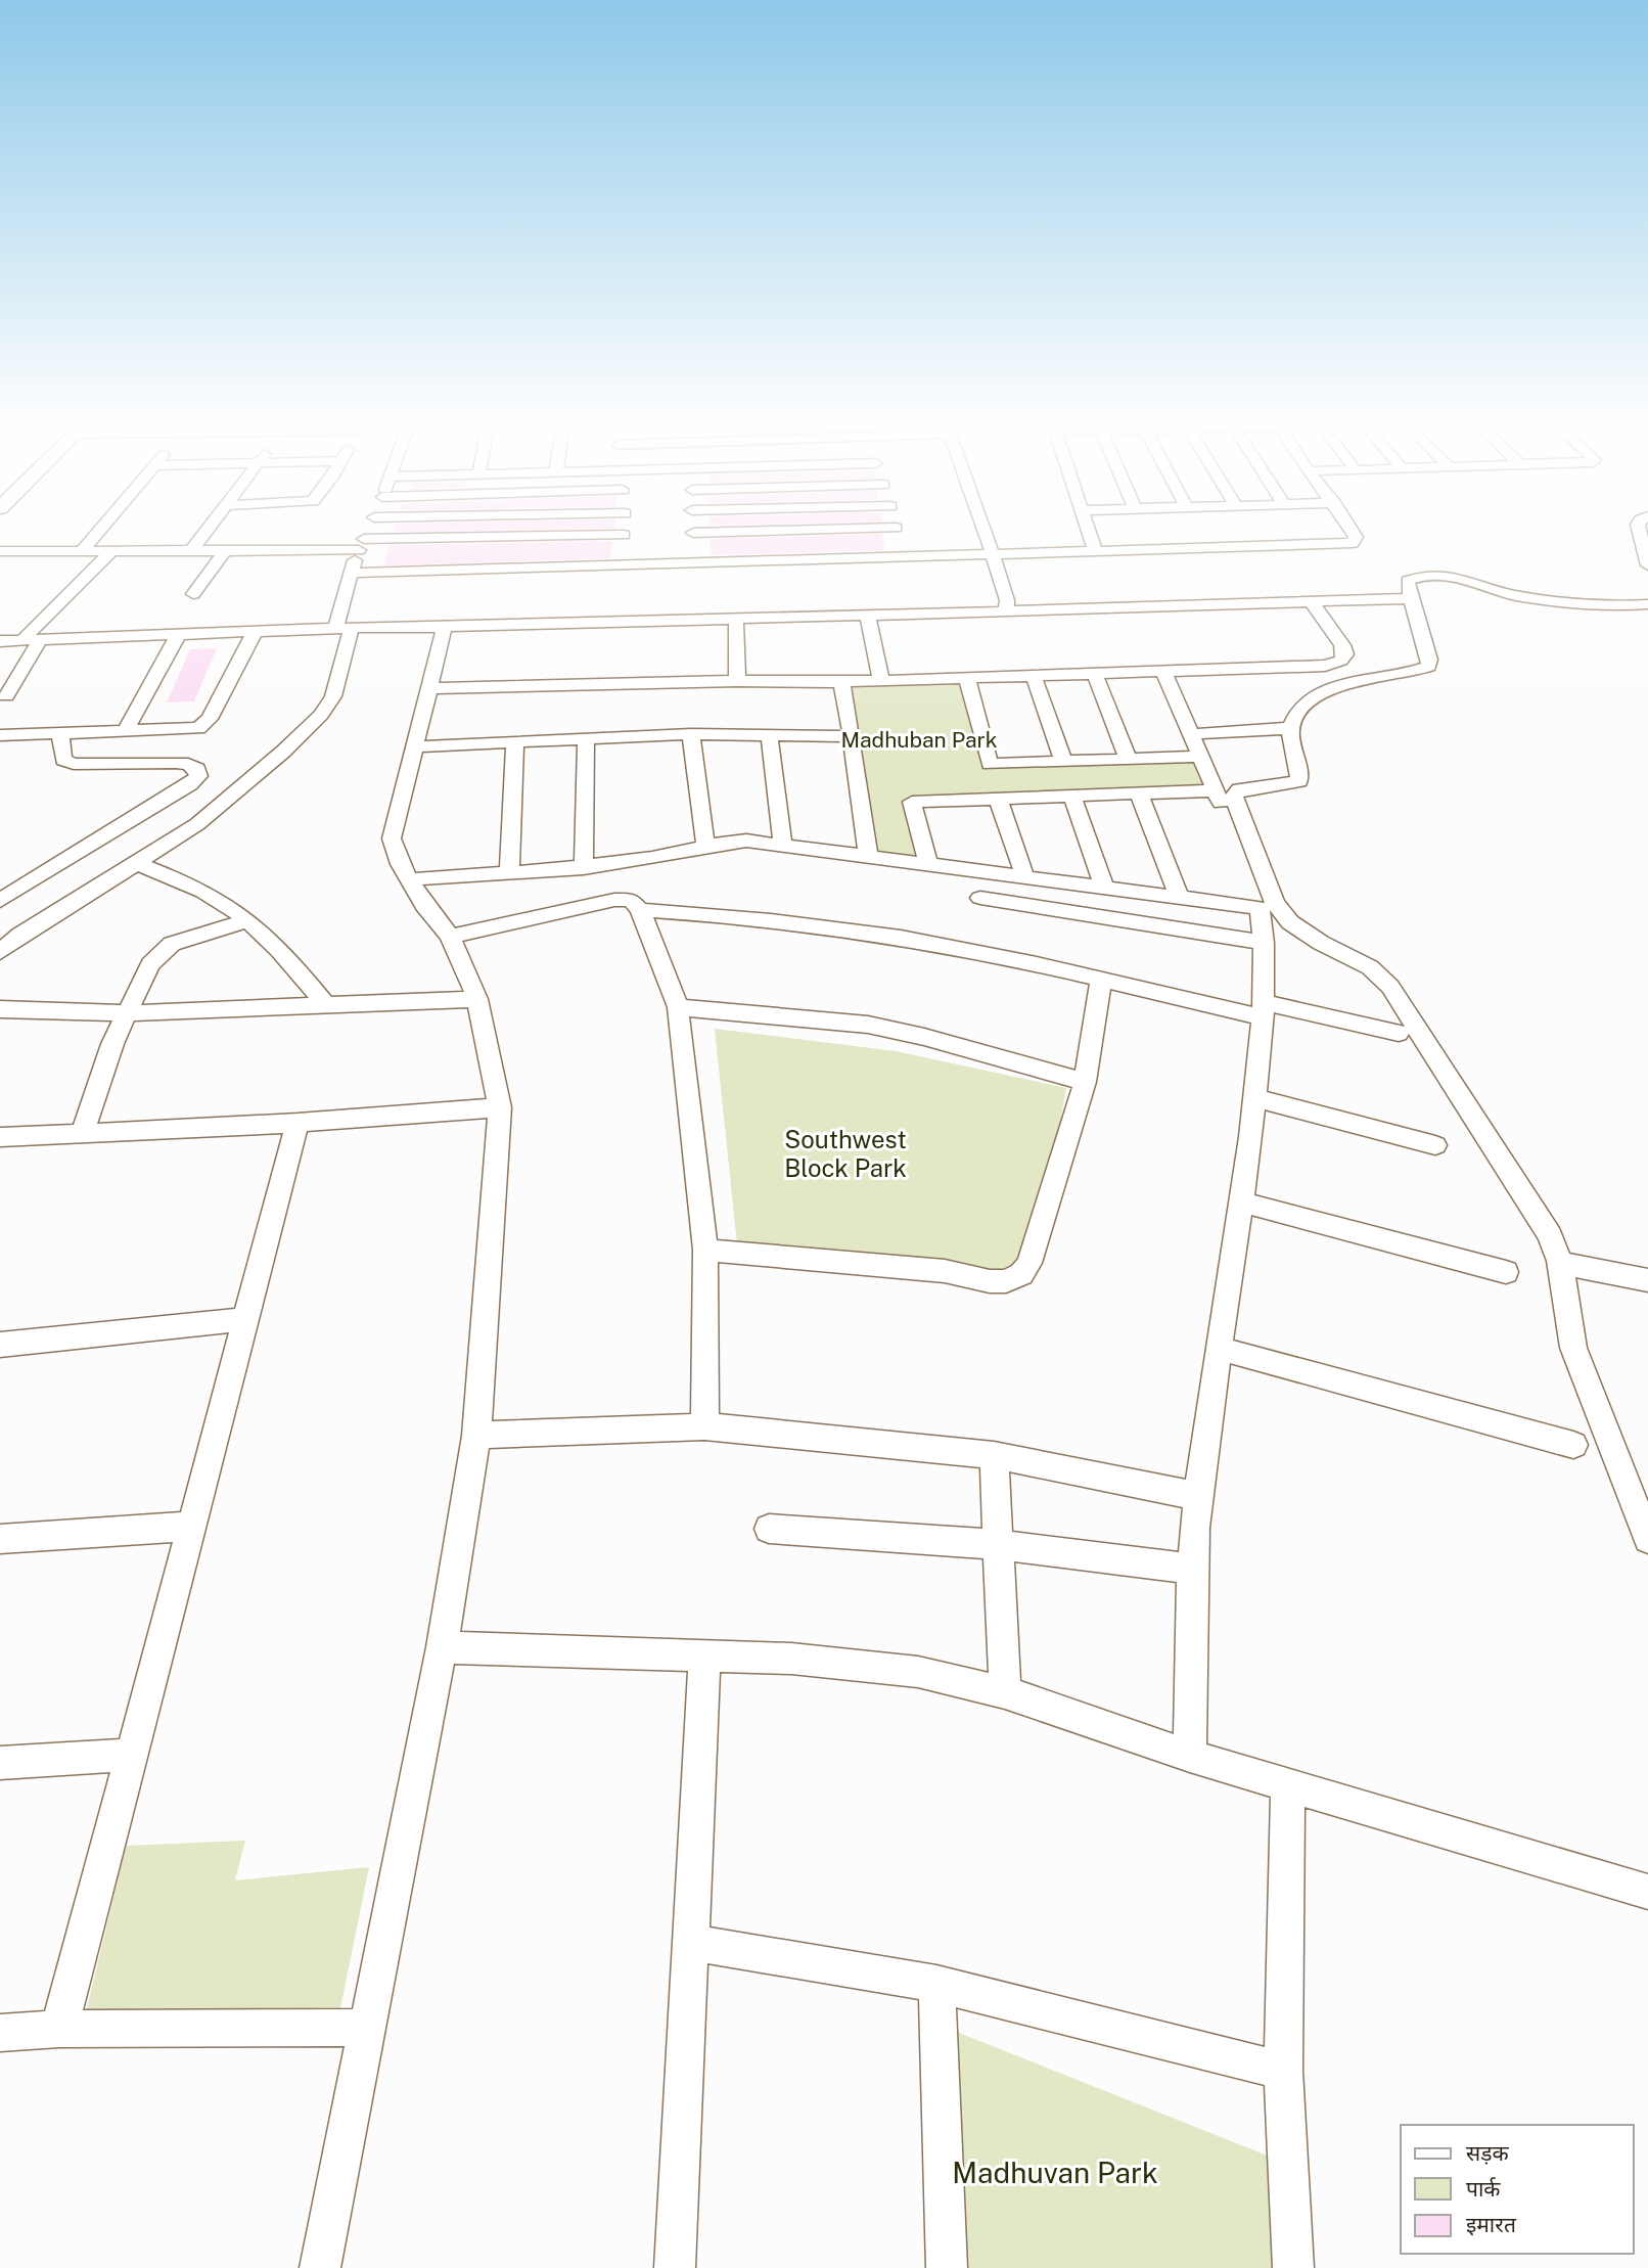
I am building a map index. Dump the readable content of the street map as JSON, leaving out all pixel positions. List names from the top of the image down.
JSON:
{
  "parks": ["Madhuban Park", "Southwest Block Park", "Madhuvan Park"],
  "legend": ["सड़क", "पार्क", "इमारत"]
}
